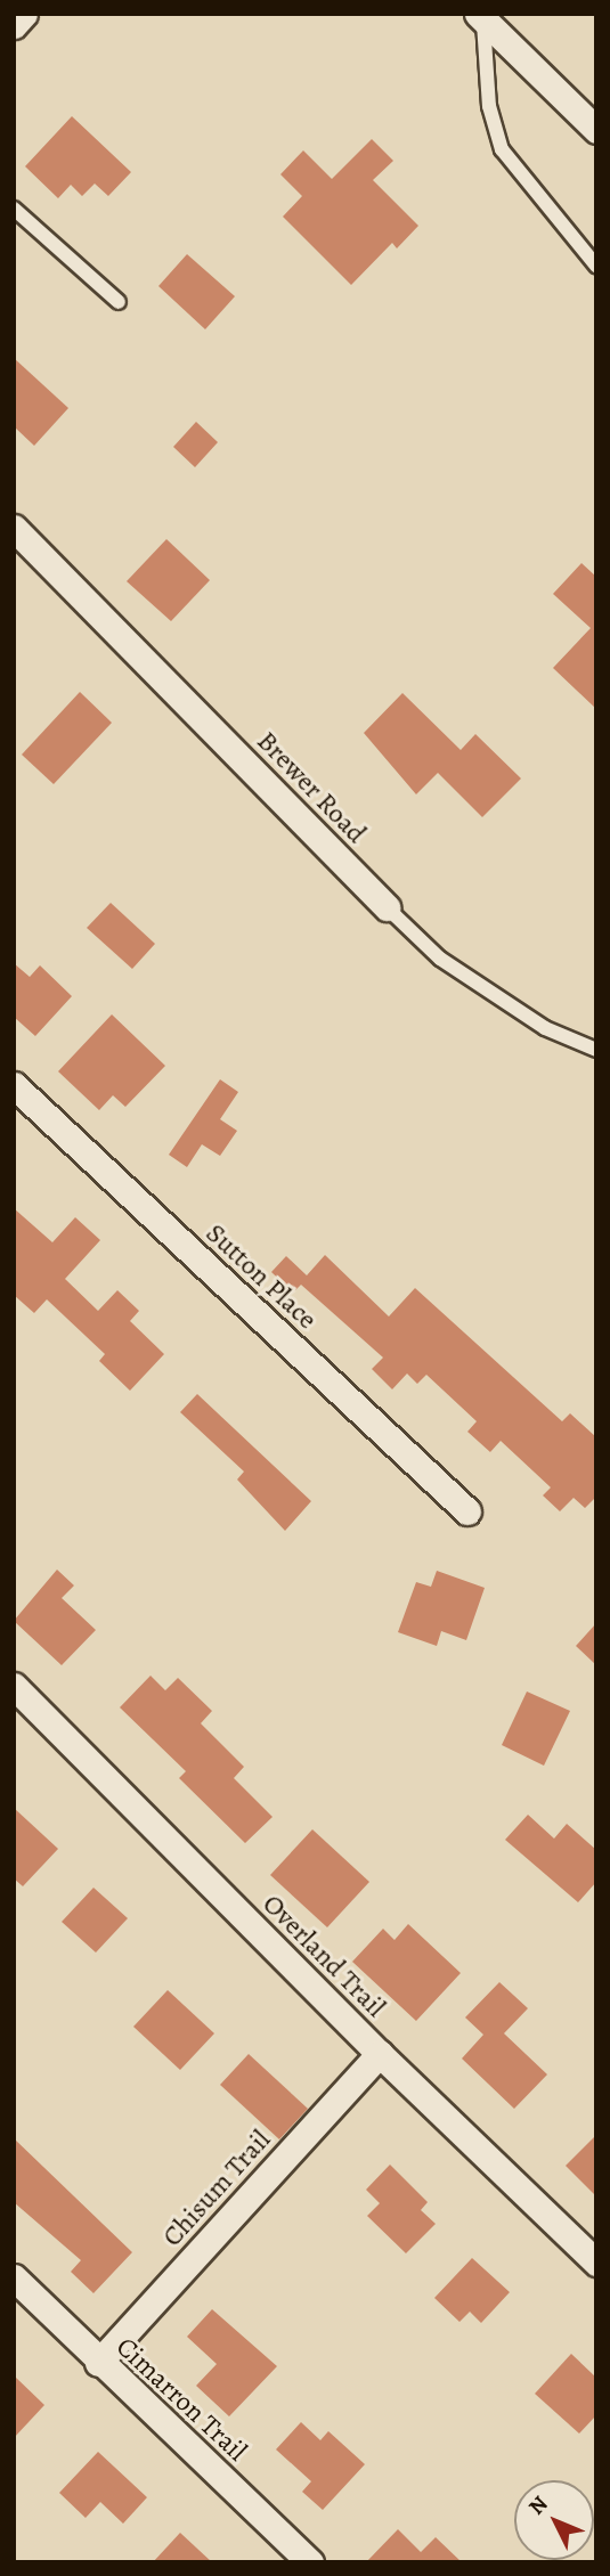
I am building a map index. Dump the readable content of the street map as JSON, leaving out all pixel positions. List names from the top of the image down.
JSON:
{
  "streets": {
    "street": [
      "Brewer Road",
      "Sutton Place",
      "Overland Trail",
      "Chisum Trail",
      "Cimarron Trail"
    ]
  },
  "crossings": [
    ["Overland Trail", "Chisum Trail"],
    ["Chisum Trail", "Cimarron Trail"]
  ],
  "north": "top left"
}
